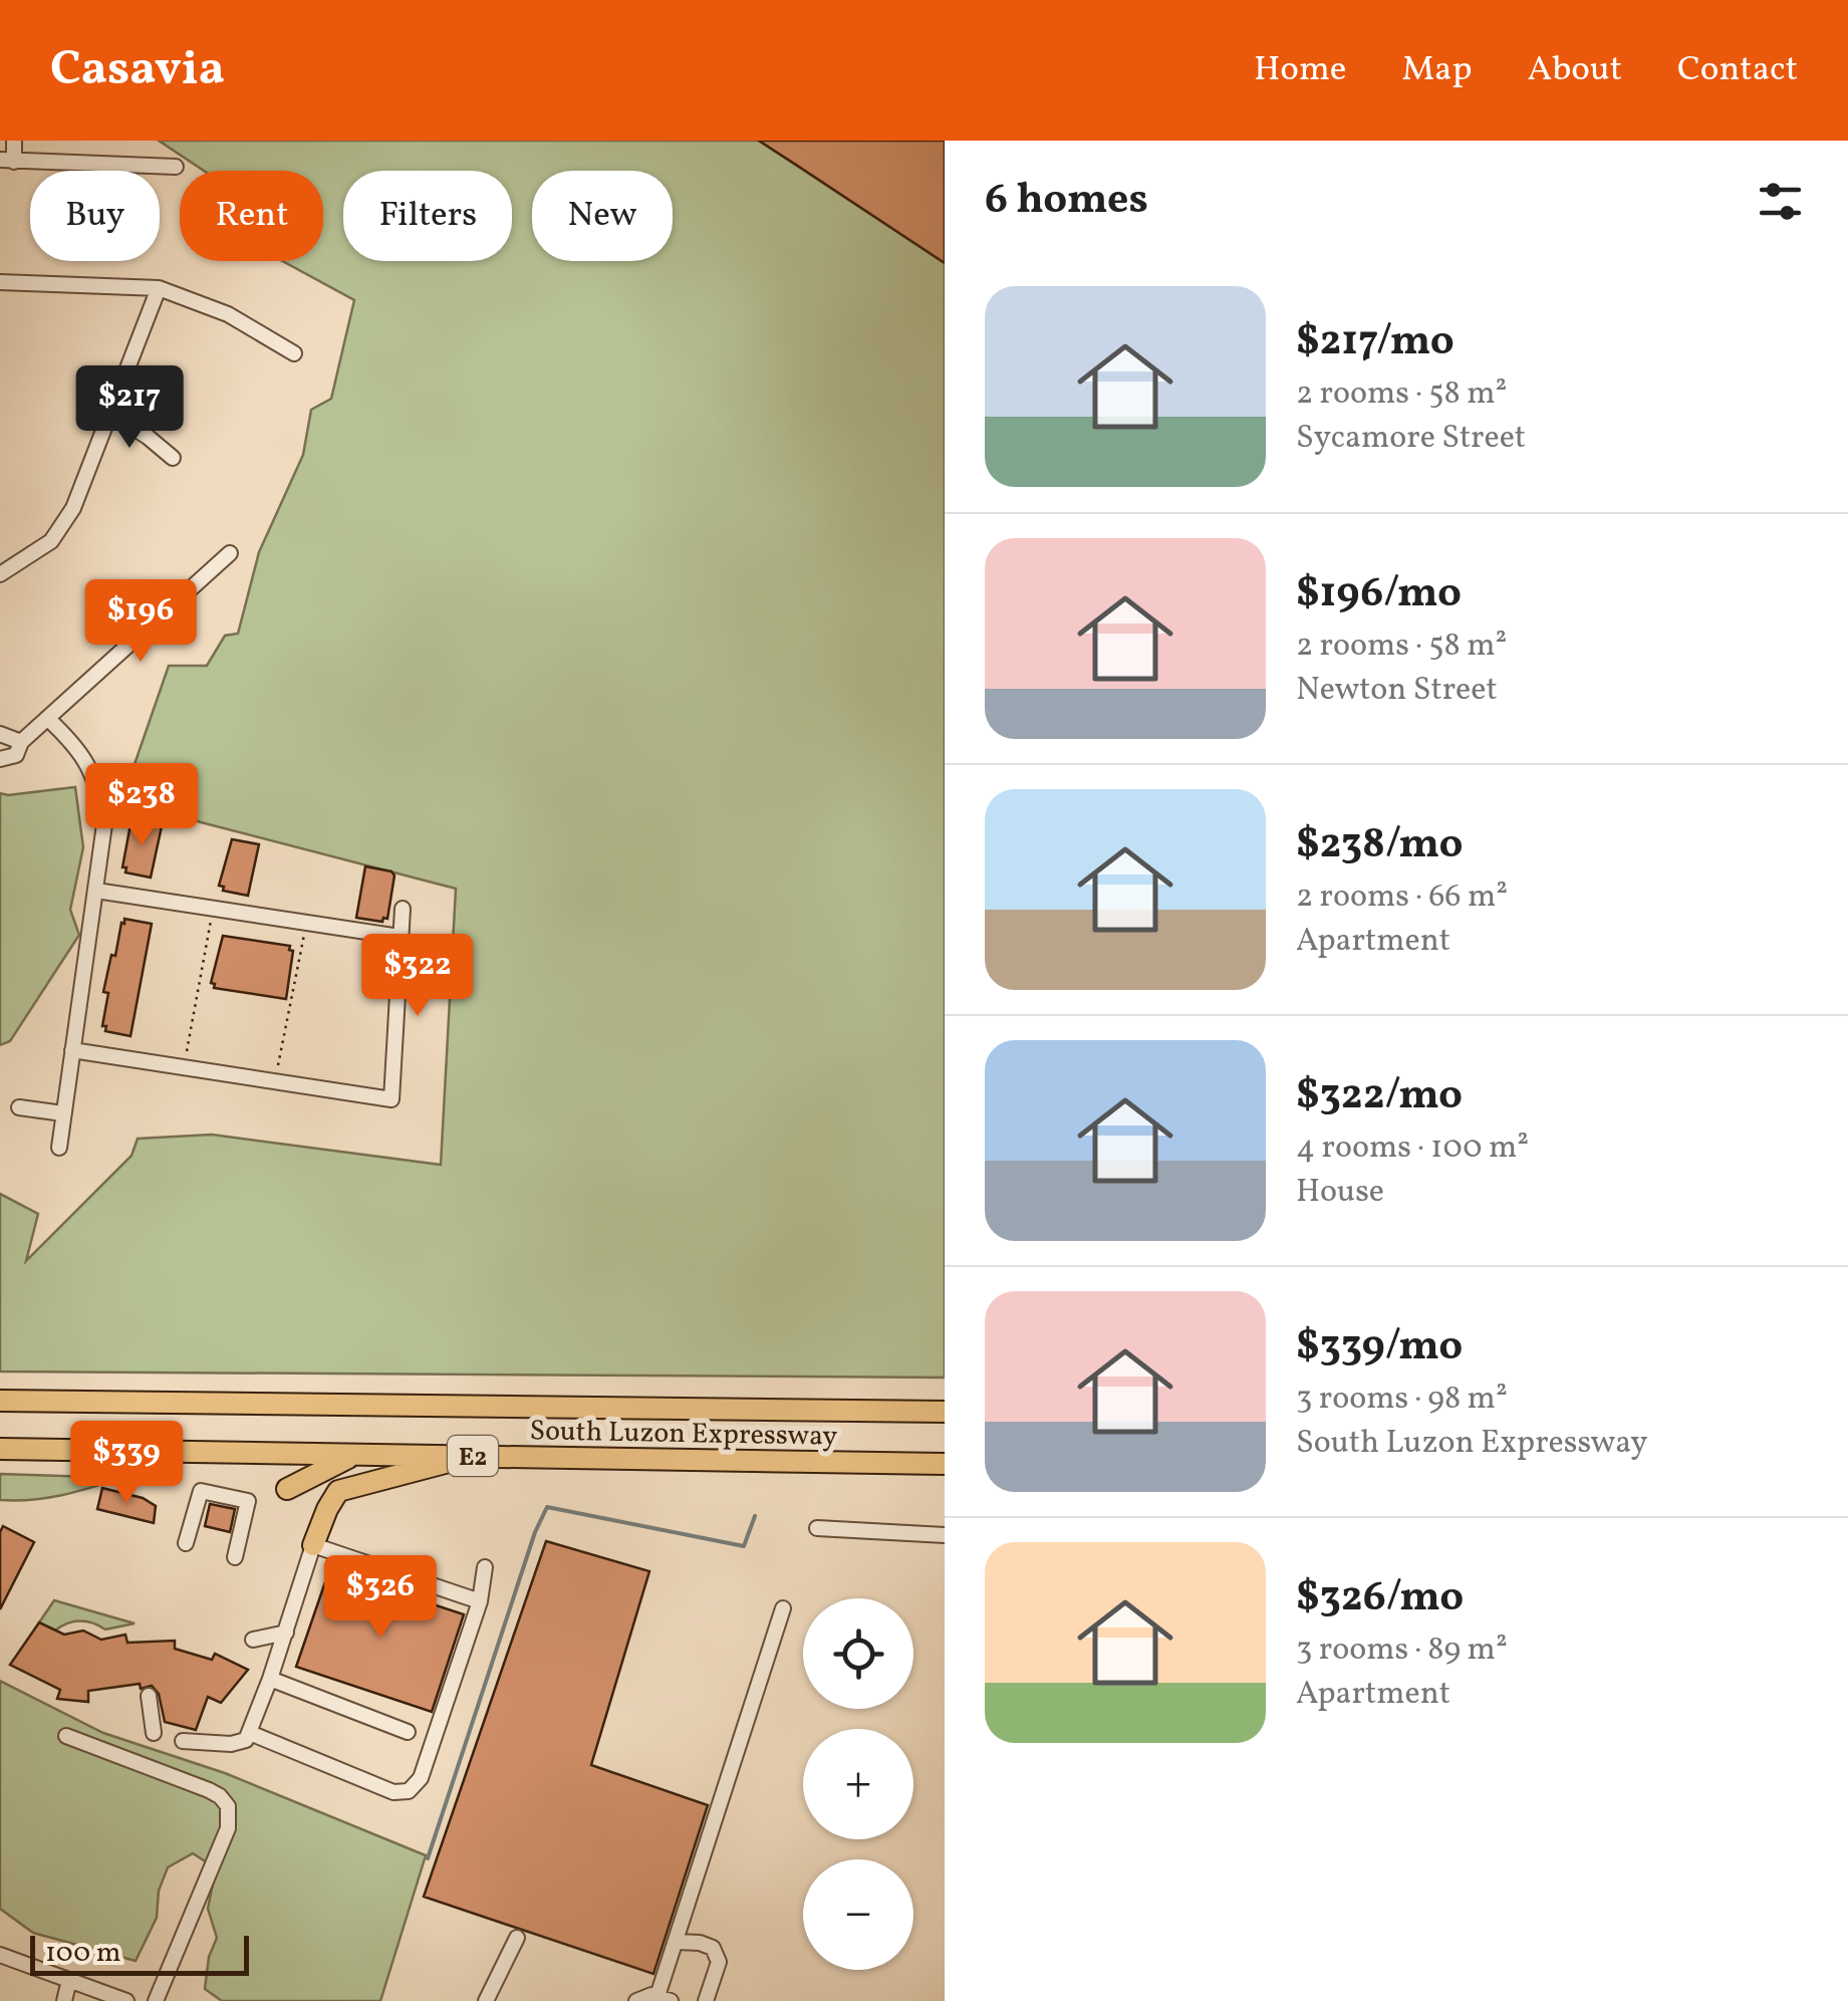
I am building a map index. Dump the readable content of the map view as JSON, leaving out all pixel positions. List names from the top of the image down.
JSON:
{
  "streets": {
    "highway": ["South Luzon Expressway", "E2"]
  },
  "scale_bar": "100 m",
  "page": {
    "header": "Casavia",
    "nav": [
      "Home",
      "Map",
      "About",
      "Contact"
    ],
    "heading": "6 homes",
    "chip": [
      "Buy",
      "Rent",
      "Filters",
      "New"
    ],
    "list": [
      {
        "name": "$217/mo",
        "note": "2 rooms · 58 m² · Sycamore Street"
      },
      {
        "name": "$196/mo",
        "note": "2 rooms · 58 m² · Newton Street"
      },
      {
        "name": "$238/mo",
        "note": "2 rooms · 66 m² · Apartment"
      },
      {
        "name": "$322/mo",
        "note": "4 rooms · 100 m² · House"
      },
      {
        "name": "$339/mo",
        "note": "3 rooms · 98 m² · South Luzon Expressway"
      },
      {
        "name": "$326/mo",
        "note": "3 rooms · 89 m² · Apartment"
      }
    ],
    "price": [
      "$217",
      "$196",
      "$238",
      "$322",
      "$339",
      "$326"
    ],
    "map_buttons": ["+", "−"],
    "scale": "100 m"
  }
}
